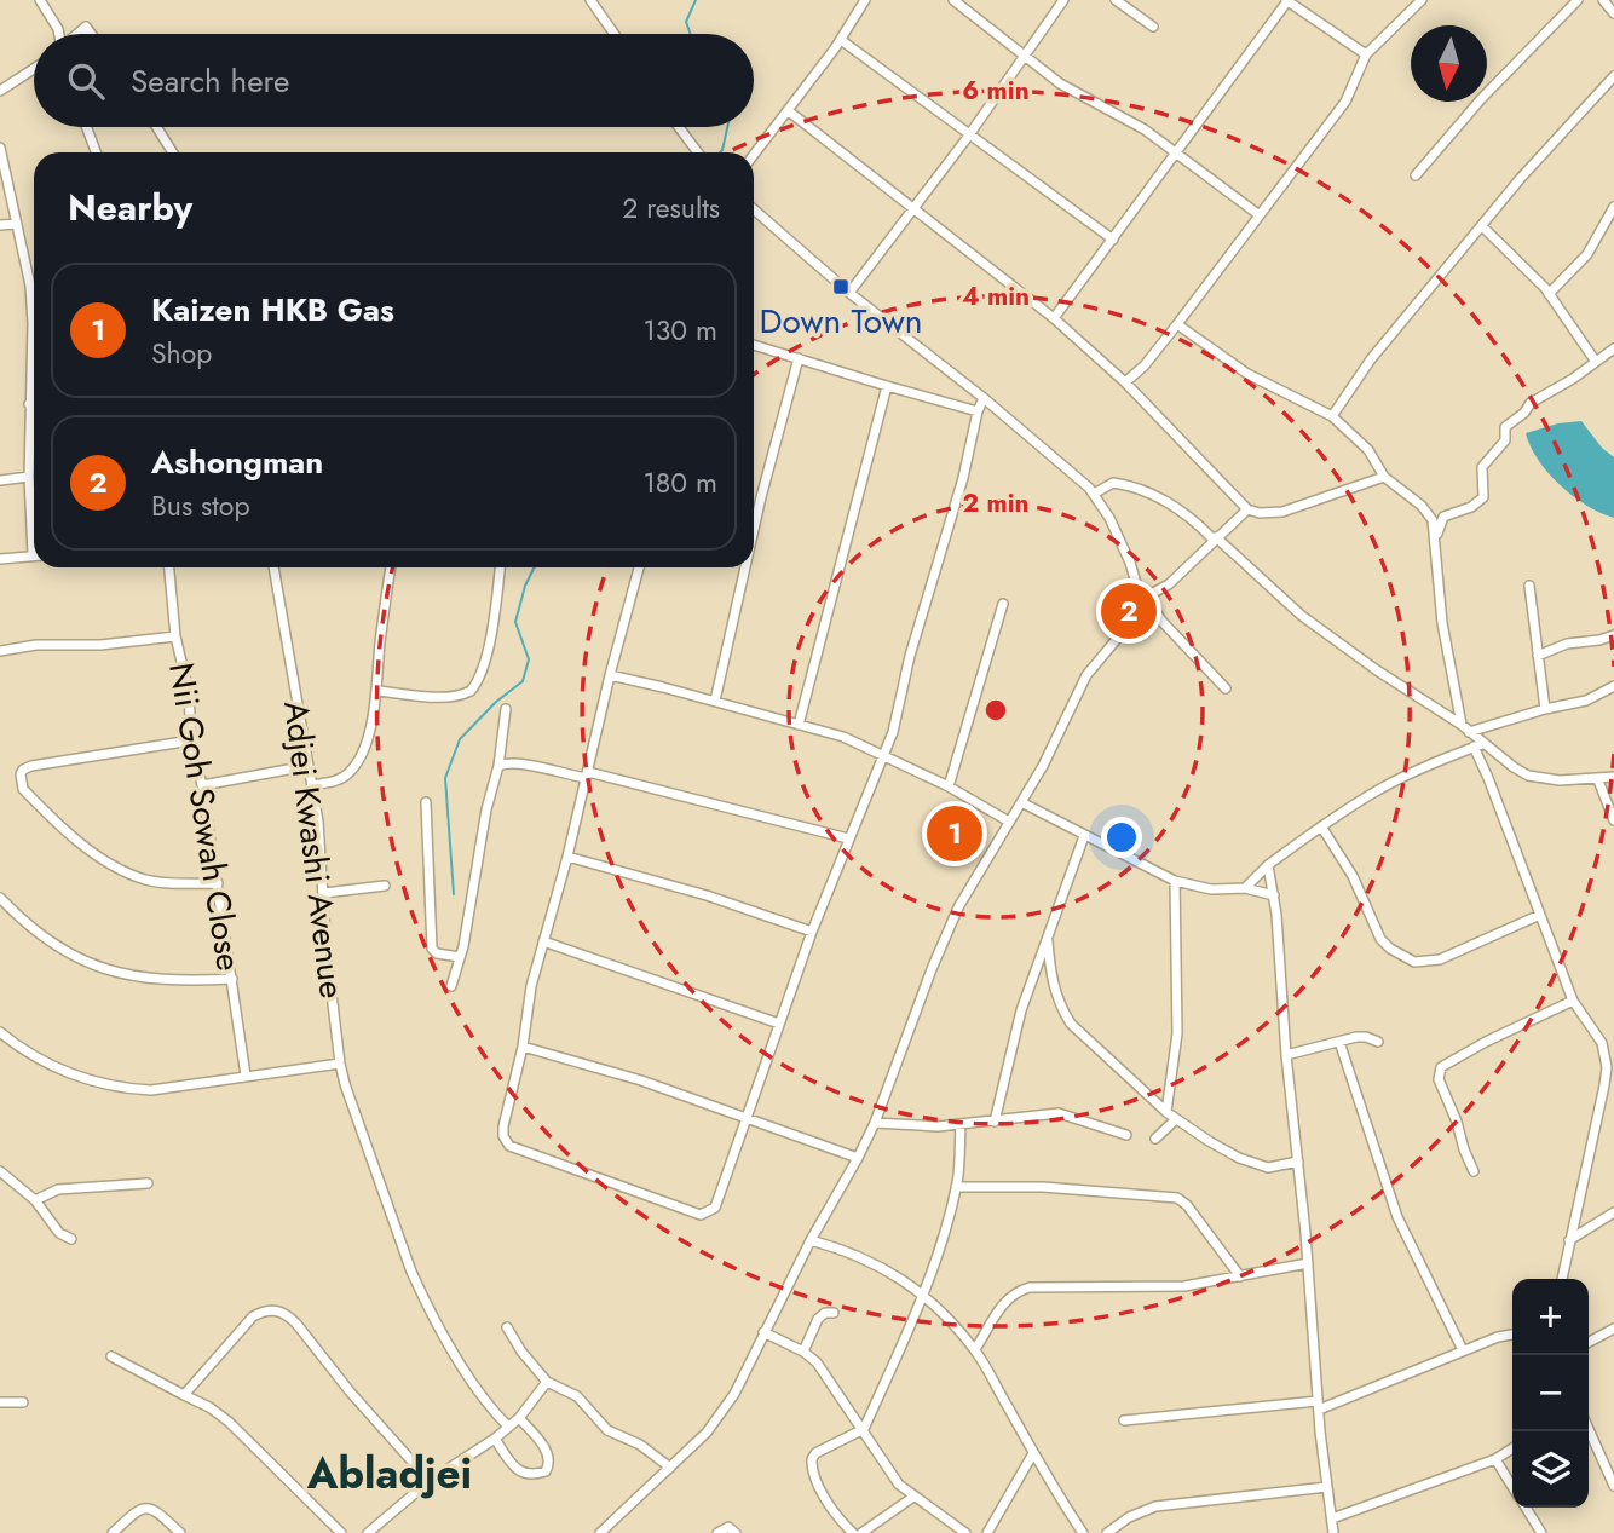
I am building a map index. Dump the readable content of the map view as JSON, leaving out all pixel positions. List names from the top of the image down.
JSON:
{
  "streets": {
    "street": ["Nii Goh Sowah Close", "Adjei Kwashi Avenue"]
  },
  "districts": ["Abladjei"],
  "places": {
    "transit": ["Down Town"]
  },
  "north": "bottom",
  "page": {
    "search": "Search here",
    "heading": ["Nearby", "2 results"],
    "list": [
      {
        "mark": "1",
        "name": "Kaizen HKB Gas",
        "note": "Shop",
        "value": "130 m"
      },
      {
        "mark": "2",
        "name": "Ashongman",
        "note": "Bus stop",
        "value": "180 m"
      }
    ],
    "pins": ["2", "1"],
    "map_buttons": ["+", "−"]
  },
  "rings": ["6 min", "4 min", "2 min"]
}
